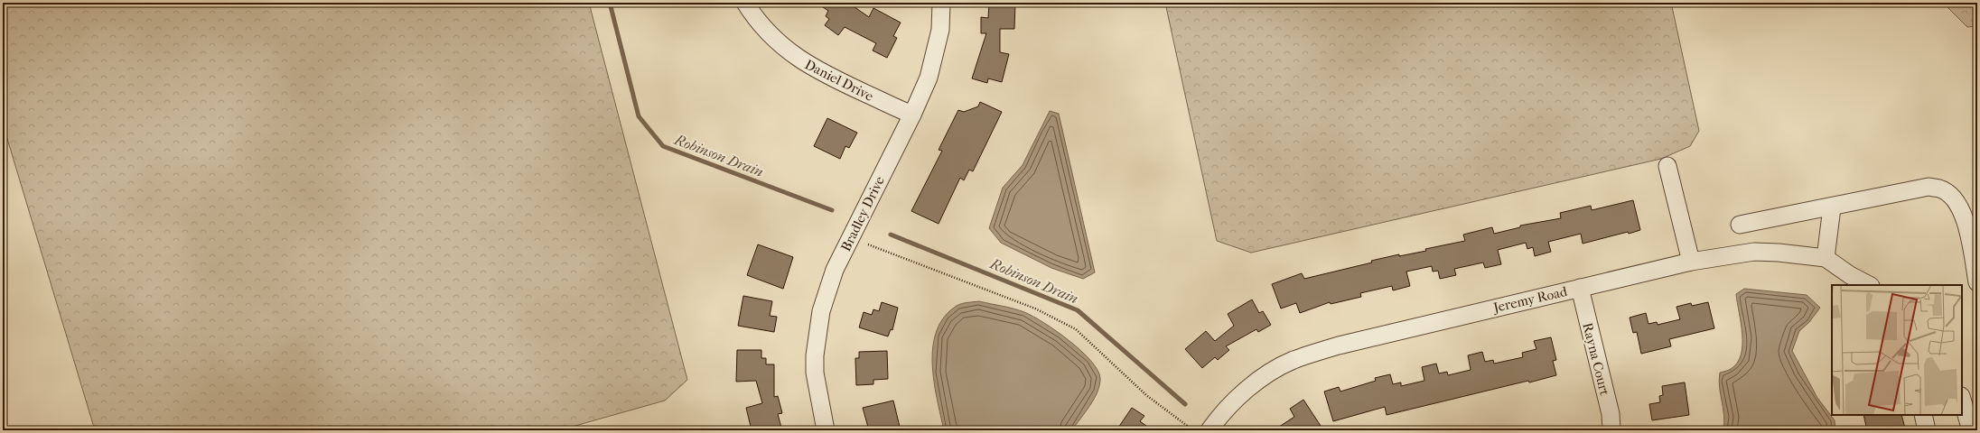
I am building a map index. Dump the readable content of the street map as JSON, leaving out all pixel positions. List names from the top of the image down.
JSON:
{
  "streets": {
    "street": [
      "Daniel Drive",
      "Bradley Drive",
      "Jeremy Road",
      "Rayna Court"
    ]
  },
  "crossings": [
    ["Daniel Drive", "Bradley Drive"],
    ["Jeremy Road", "Rayna Court"]
  ],
  "water": ["Robinson Drain"]
}
